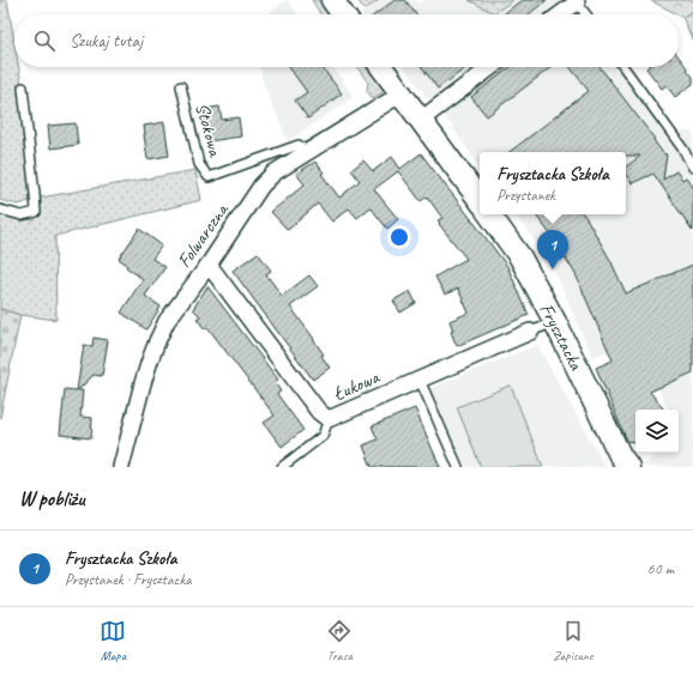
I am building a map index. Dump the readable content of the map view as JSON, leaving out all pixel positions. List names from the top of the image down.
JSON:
{
  "streets": {
    "street": ["Folwarczna", "Frysztacka", "Łukowa"],
    "lane": ["Stokowa"]
  },
  "crossings": [
    ["Stokowa", "Folwarczna"],
    ["Folwarczna", "Łukowa"],
    ["Frysztacka", "Łukowa"]
  ],
  "page": {
    "search": "Szukaj tutaj",
    "popup": ["Frysztacka Szkoła", "Przystanek"],
    "pins": "1",
    "heading": "W pobliżu",
    "list": [
      {
        "mark": "1",
        "name": "Frysztacka Szkoła",
        "note": "Przystanek · Frysztacka",
        "value": "60 m"
      }
    ],
    "nav": ["Mapa", "Trasa", "Zapisane"]
  }
}
